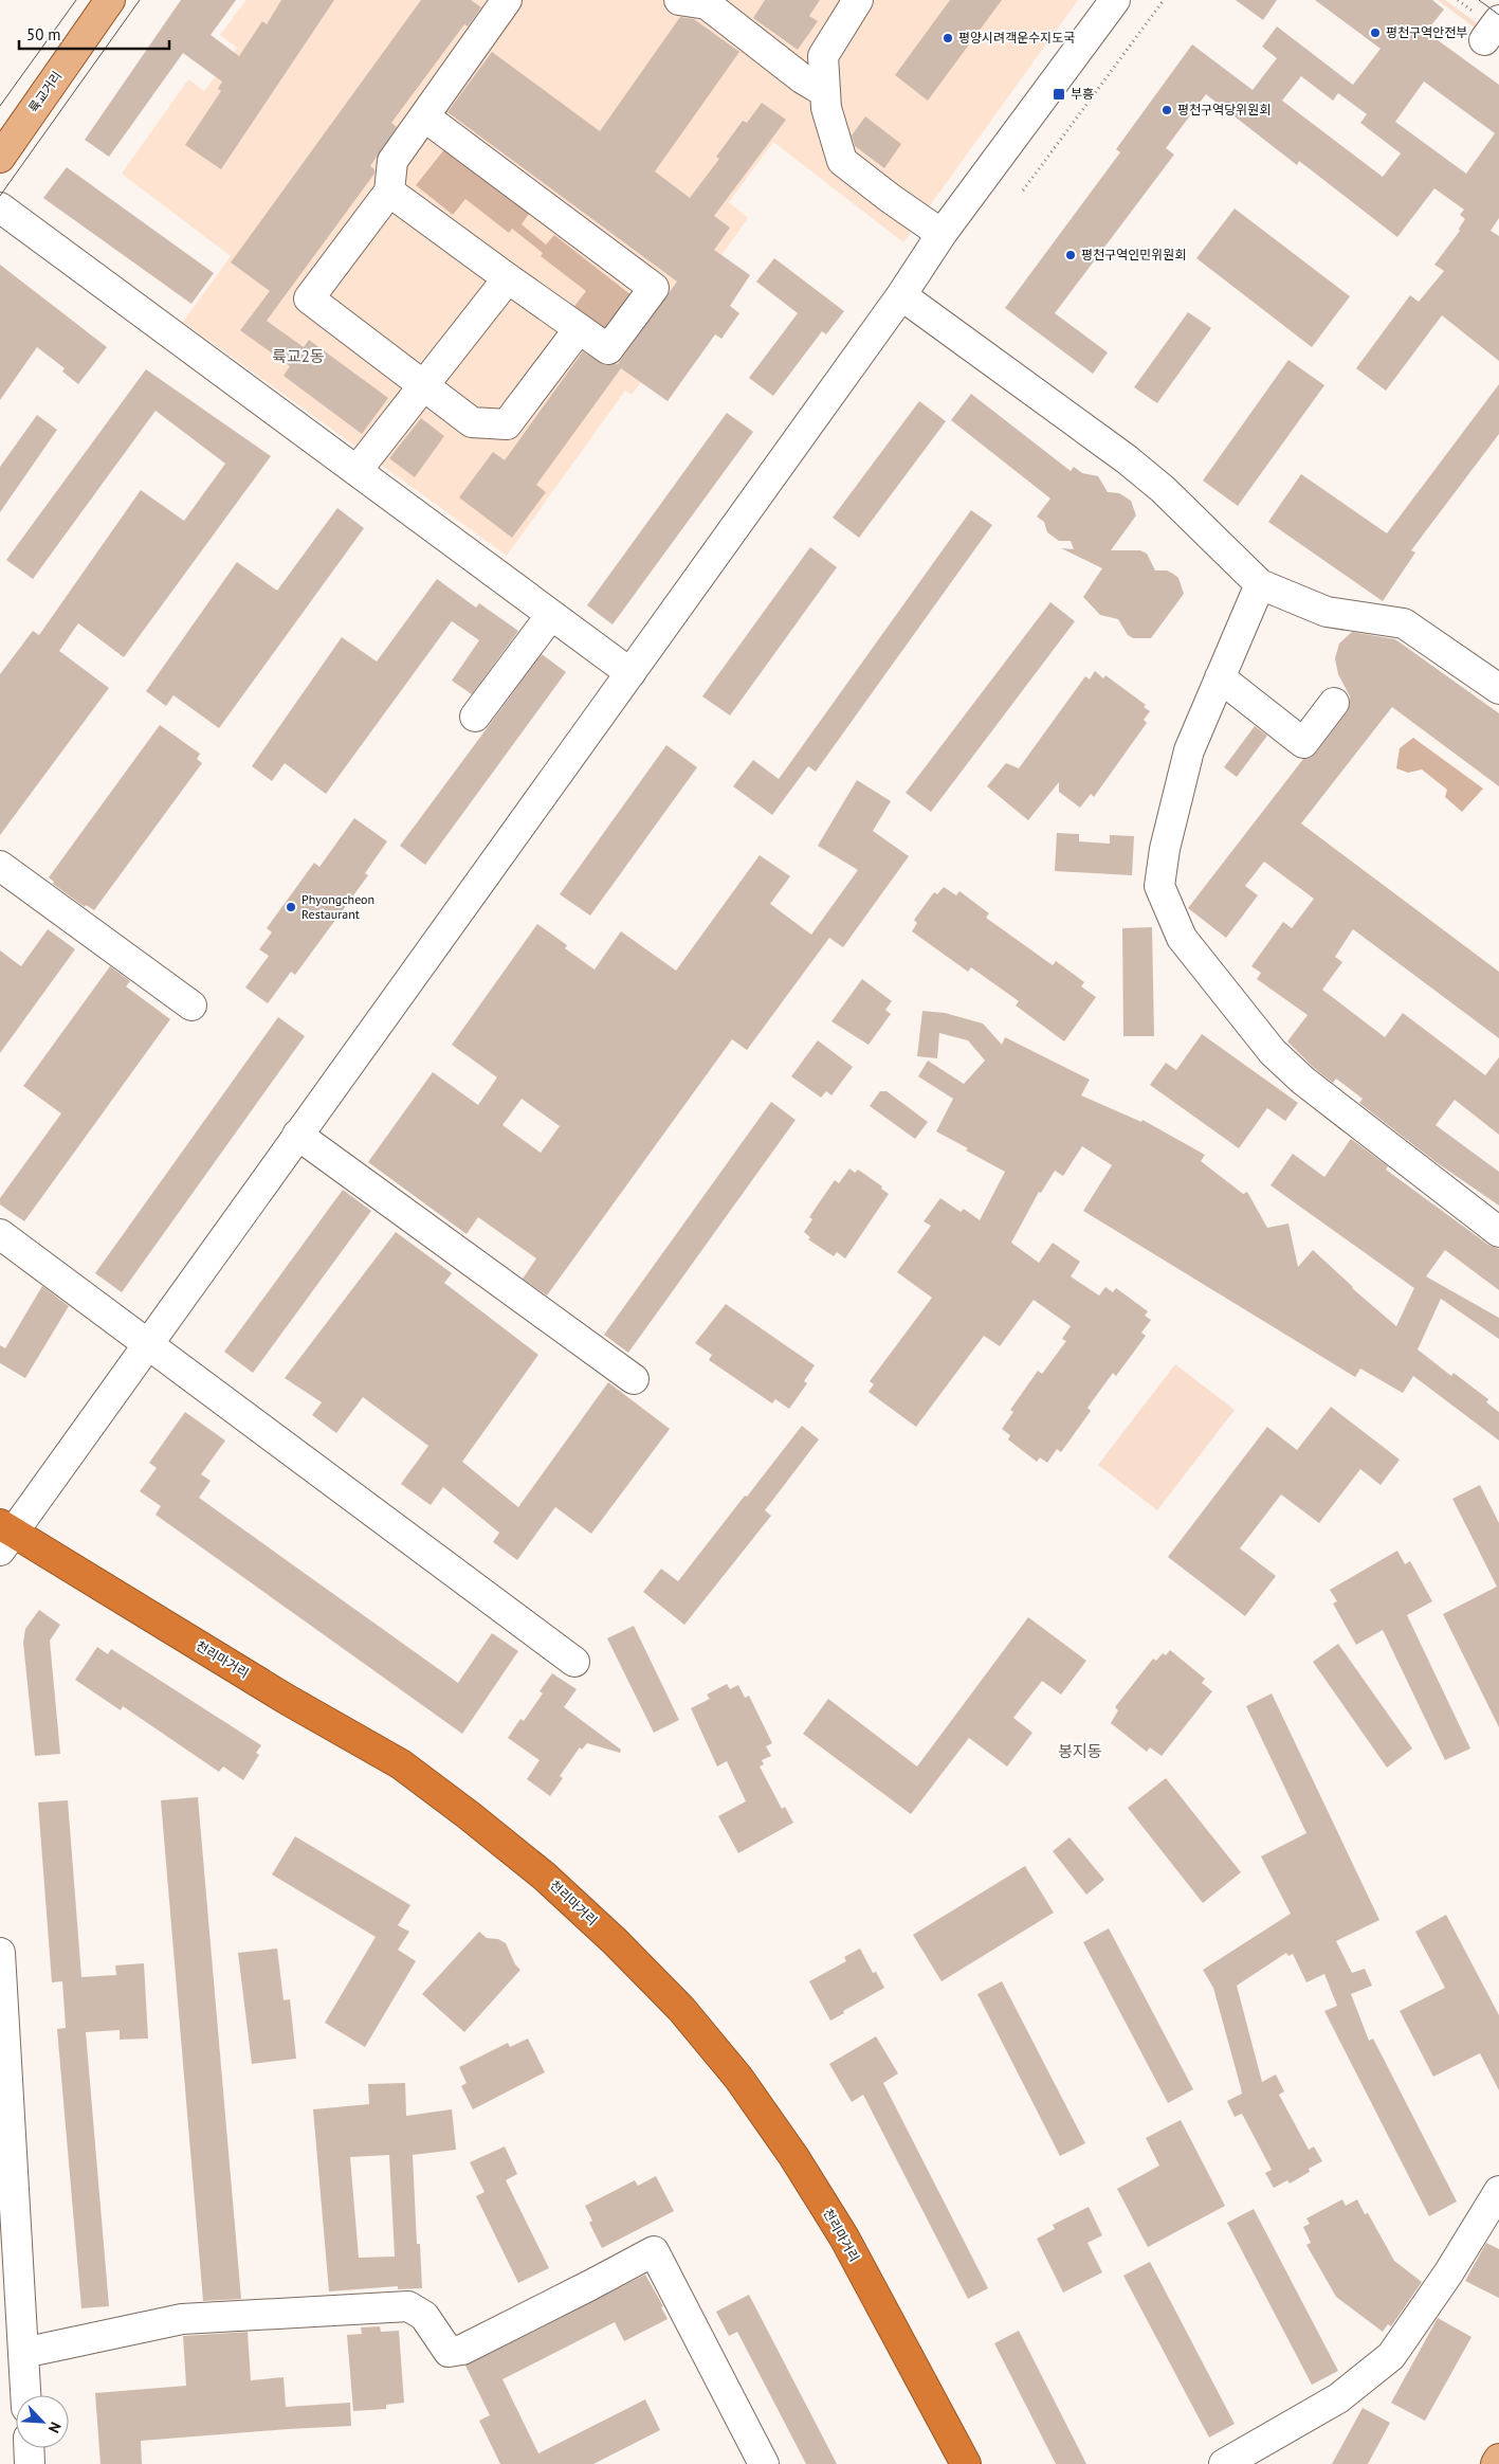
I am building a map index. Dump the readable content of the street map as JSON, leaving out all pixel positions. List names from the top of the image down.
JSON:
{
  "streets": {
    "highway": ["천리마거리"],
    "main road": ["륙교거리"]
  },
  "districts": ["륙교2동", "봉지동"],
  "places": {
    "other": [
      "평천구역안전부",
      "평양시려객운수지도국",
      "평천구역당위원회",
      "평천구역인민위원회",
      "Phyongcheon Restaurant"
    ],
    "transit": ["부흥"]
  },
  "scale_bar": "50 m",
  "north": "bottom right"
}
